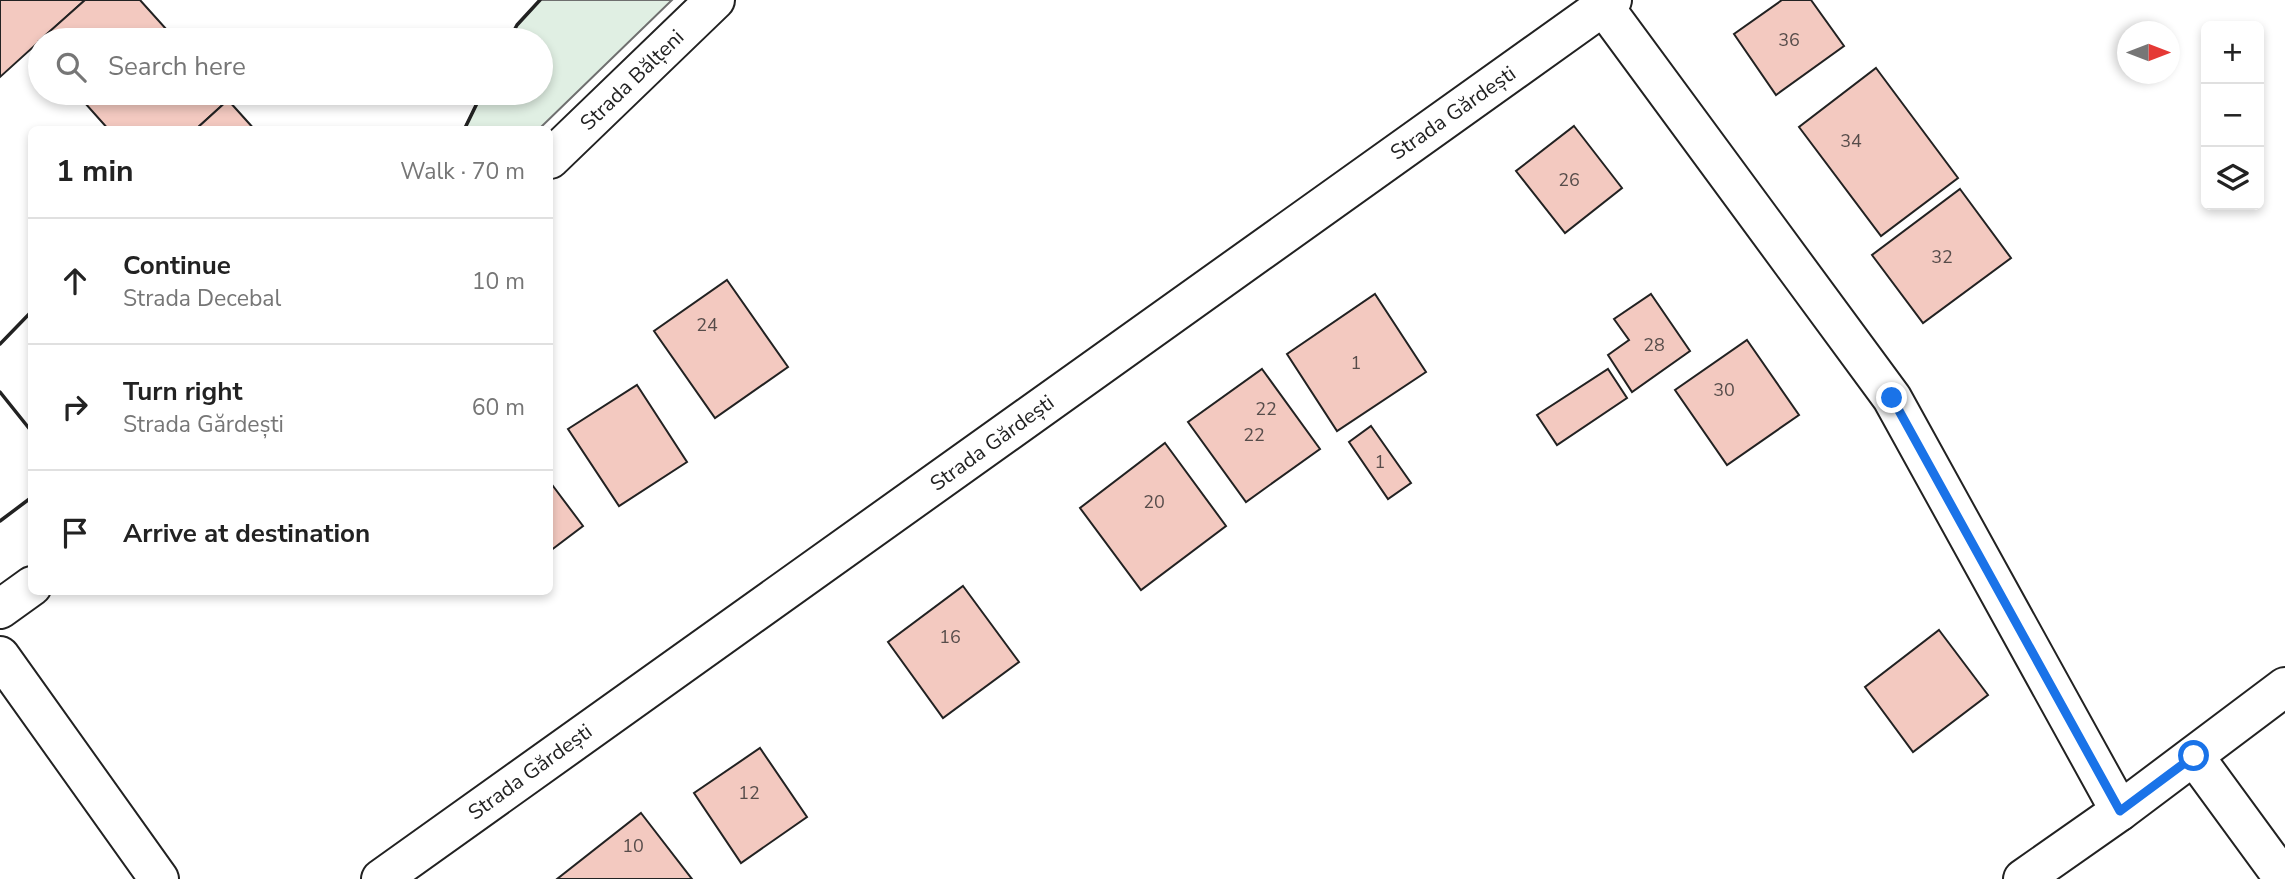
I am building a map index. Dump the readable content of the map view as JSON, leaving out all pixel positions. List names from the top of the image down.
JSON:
{
  "streets": {
    "street": ["Strada Bălțeni", "Strada Gărdești"]
  },
  "house_numbers": [
    "36",
    "34",
    "26",
    "32",
    "24",
    "28",
    "1",
    "30",
    "22",
    "22",
    "1",
    "20",
    "16",
    "12",
    "10"
  ],
  "north": "right",
  "page": {
    "map_buttons": ["+", "−"],
    "search": "Search here",
    "heading": ["1 min", "Walk · 70 m"],
    "list": [
      ["Continue", "Strada Decebal", "10 m"],
      ["Turn right", "Strada Gărdești", "60 m"],
      "Arrive at destination"
    ]
  }
}
